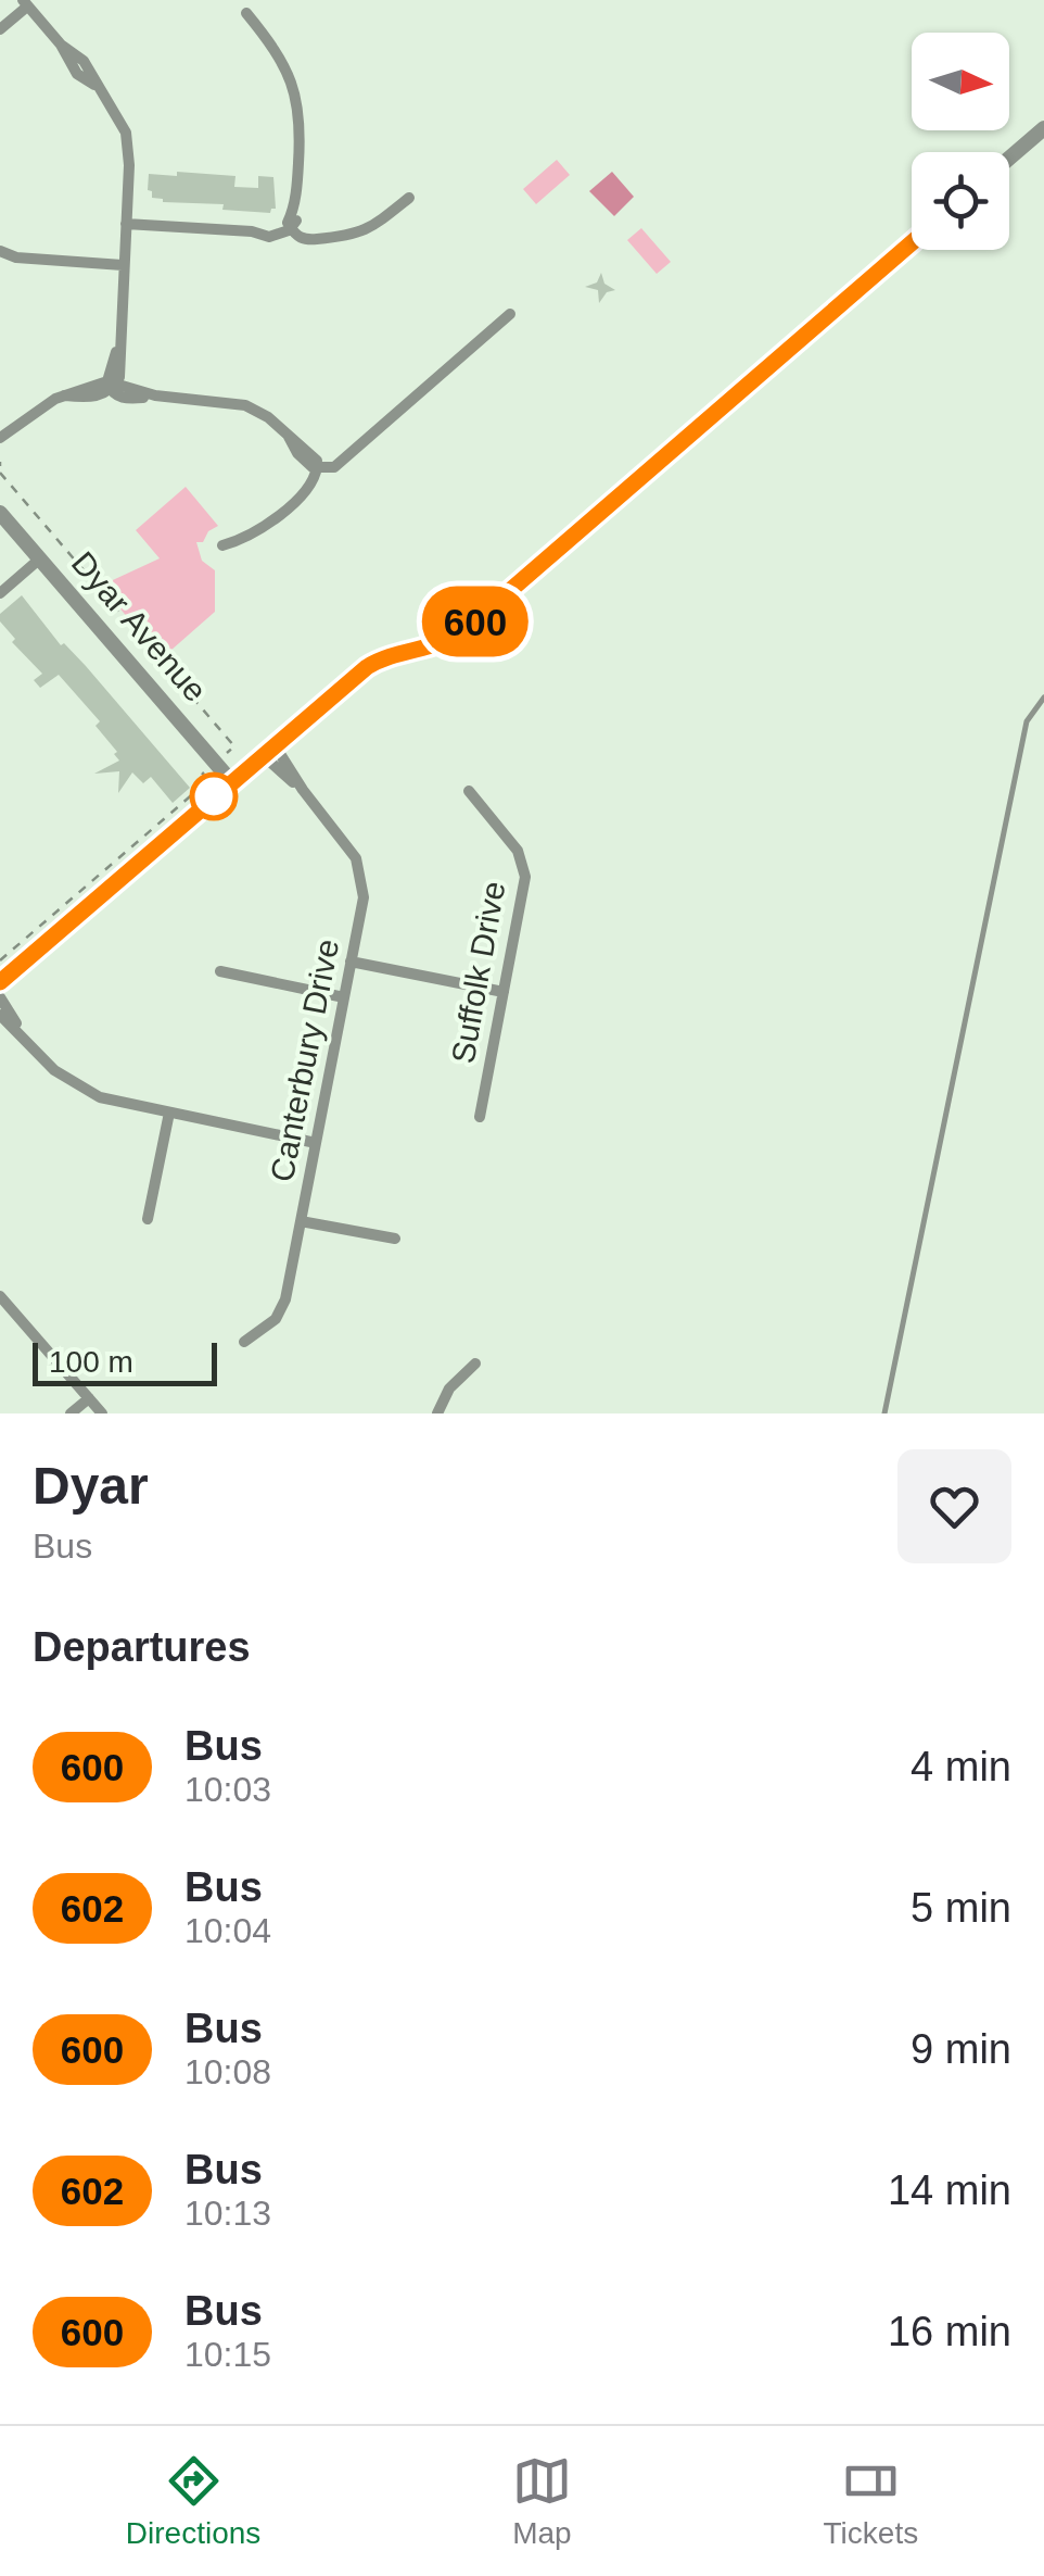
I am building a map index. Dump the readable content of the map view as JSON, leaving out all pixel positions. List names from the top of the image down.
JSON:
{
  "streets": {
    "street": ["Dyar Avenue", "Suffolk Drive", "Canterbury Drive"]
  },
  "lines": ["bus line 600"],
  "scale_bar": "100 m",
  "north": "right",
  "page": {
    "on_map": "600",
    "scale": "100 m",
    "heading": [
      ["Dyar", "Bus"],
      "Departures"
    ],
    "list": [
      {
        "mark": "600",
        "name": "Bus",
        "note": "10:03",
        "value": "4 min"
      },
      {
        "mark": "602",
        "name": "Bus",
        "note": "10:04",
        "value": "5 min"
      },
      {
        "mark": "600",
        "name": "Bus",
        "note": "10:08",
        "value": "9 min"
      },
      {
        "mark": "602",
        "name": "Bus",
        "note": "10:13",
        "value": "14 min"
      },
      {
        "mark": "600",
        "name": "Bus",
        "note": "10:15",
        "value": "16 min"
      }
    ],
    "tabs": ["Directions", "Map", "Tickets"]
  }
}
